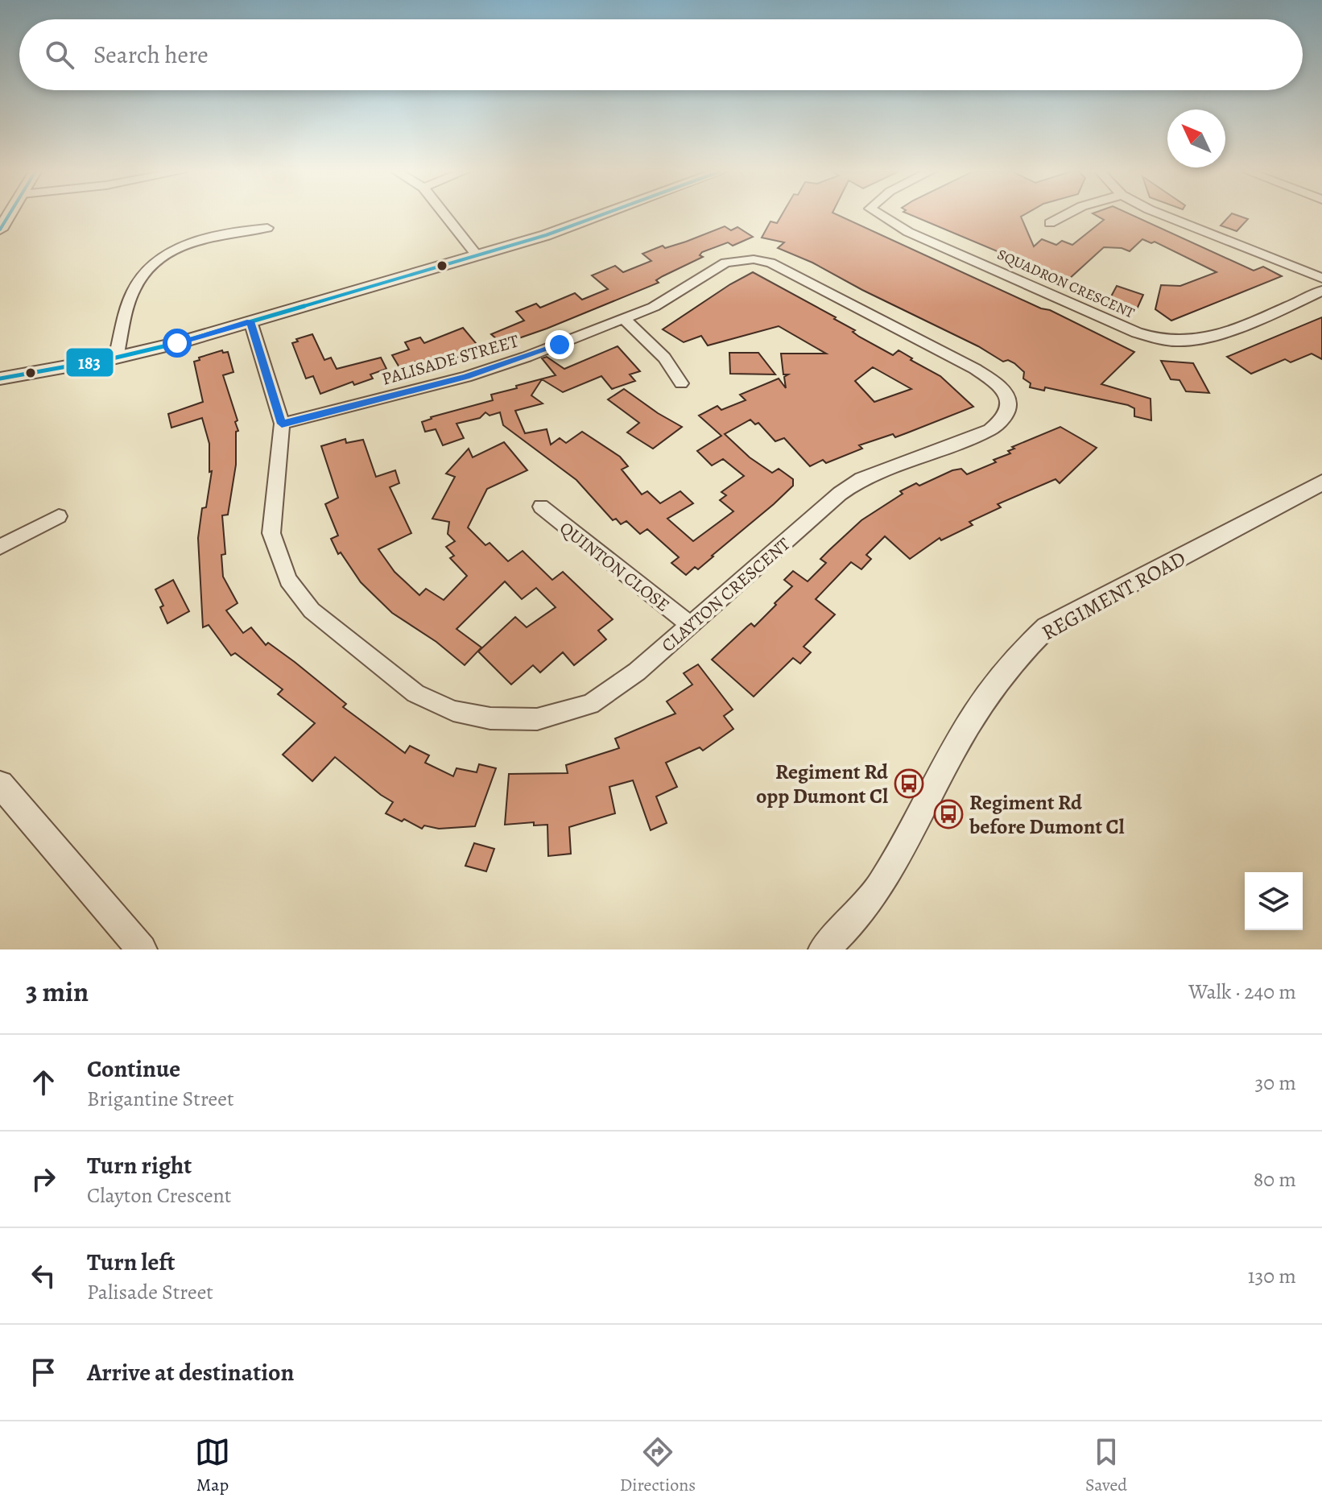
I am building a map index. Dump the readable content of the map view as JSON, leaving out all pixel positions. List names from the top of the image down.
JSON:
{
  "streets": {
    "street": [
      "SQUADRON CRESCENT",
      "PALISADE STREET",
      "QUINTON CLOSE",
      "CLAYTON CRESCENT",
      "REGIMENT ROAD"
    ]
  },
  "crossings": [
    ["PALISADE STREET", "CLAYTON CRESCENT"],
    ["QUINTON CLOSE", "CLAYTON CRESCENT"]
  ],
  "places": {
    "bus stop": ["Regiment Rd opp Dumont Cl", "Regiment Rd before Dumont Cl"]
  },
  "lines": ["transit line 183"],
  "north": "top left",
  "page": {
    "search": "Search here",
    "heading": ["3 min", "Walk · 240 m"],
    "list": [
      ["Continue", "Brigantine Street", "30 m"],
      ["Turn right", "Clayton Crescent", "80 m"],
      ["Turn left", "Palisade Street", "130 m"],
      "Arrive at destination"
    ],
    "nav": ["Map", "Directions", "Saved"]
  }
}
